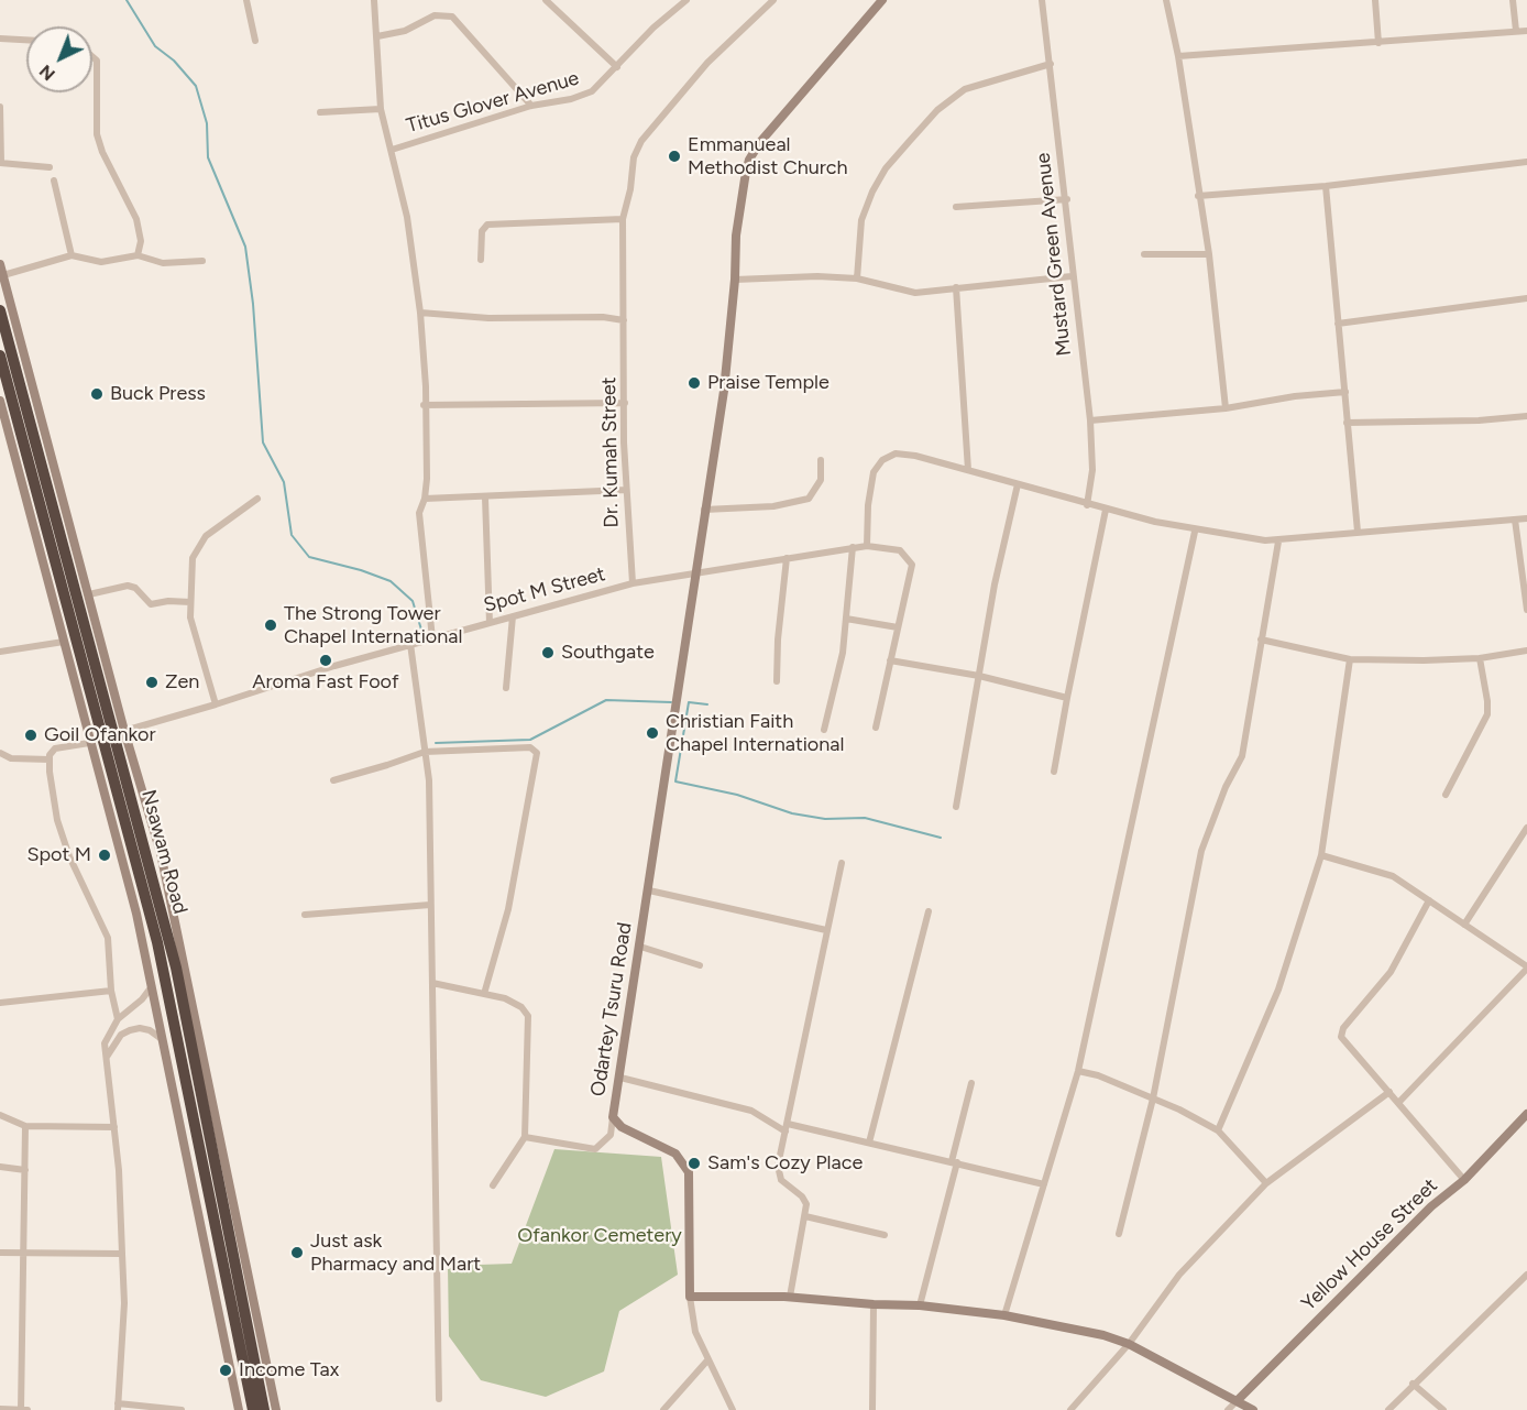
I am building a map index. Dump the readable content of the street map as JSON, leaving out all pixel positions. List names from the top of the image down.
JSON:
{
  "streets": {
    "highway": ["Nsawam Road"],
    "street": [
      "Titus Glover Avenue",
      "Mustard Green Avenue",
      "Dr. Kumah Street",
      "Spot M Street",
      "Odartey Tsuru Road",
      "Yellow House Street"
    ]
  },
  "crossings": [
    ["Dr. Kumah Street", "Spot M Street"],
    ["Spot M Street", "Odartey Tsuru Road"]
  ],
  "parks": ["Ofankor Cemetery"],
  "places": [
    "Emmanueal Methodist Church",
    "Praise Temple",
    "Buck Press",
    "The Strong Tower Chapel International",
    "Southgate",
    "Aroma Fast Foof",
    "Zen",
    "Christian Faith Chapel International",
    "Goil Ofankor",
    "Spot M",
    "Sam's Cozy Place",
    "Just ask Pharmacy and Mart",
    "Income Tax"
  ],
  "north": "bottom left"
}
